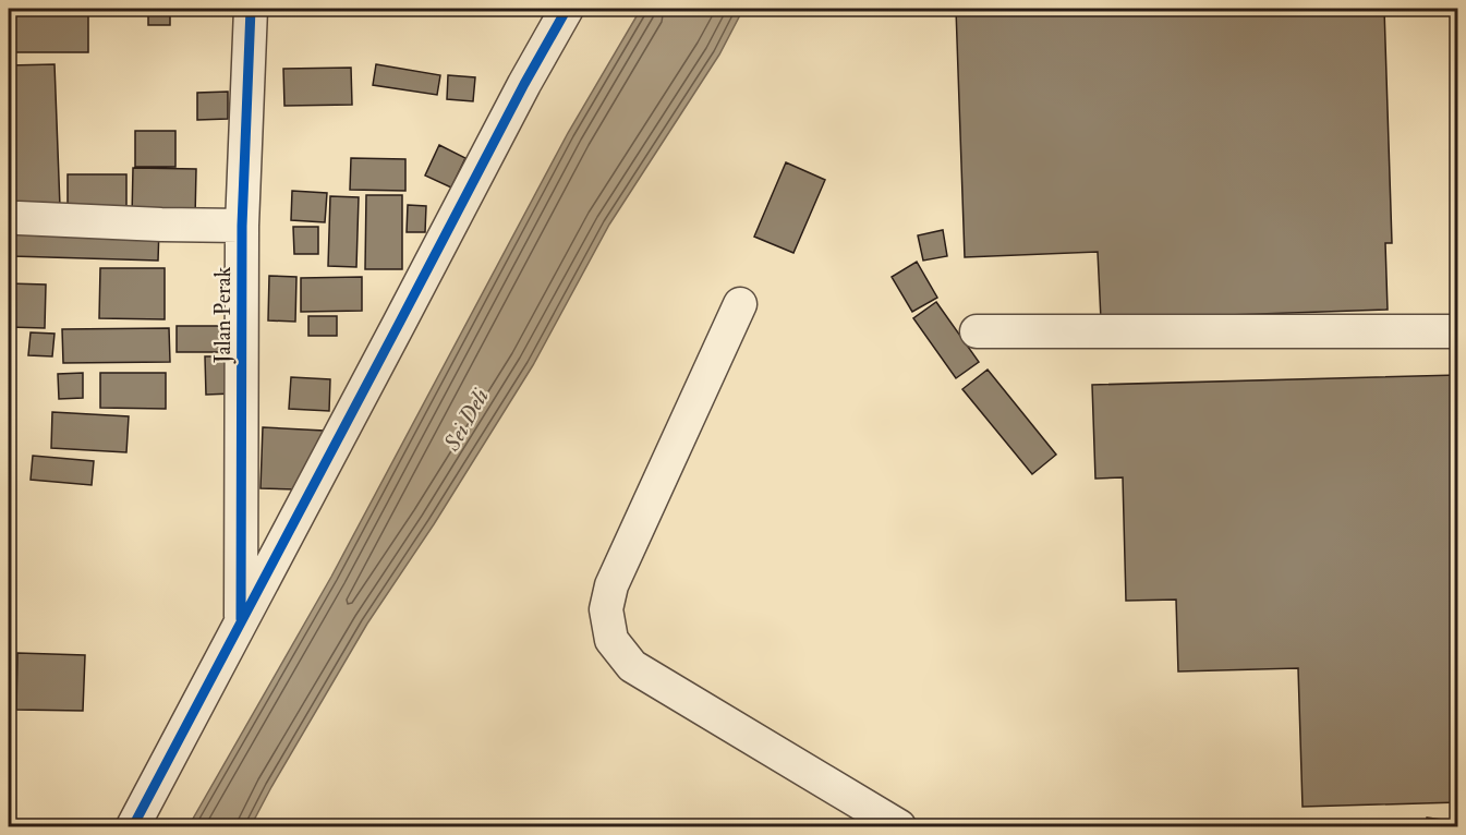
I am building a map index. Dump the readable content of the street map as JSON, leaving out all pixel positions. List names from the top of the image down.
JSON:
{
  "streets": {
    "street": ["Jalan Perak"]
  },
  "water": ["Sei Deli"]
}
